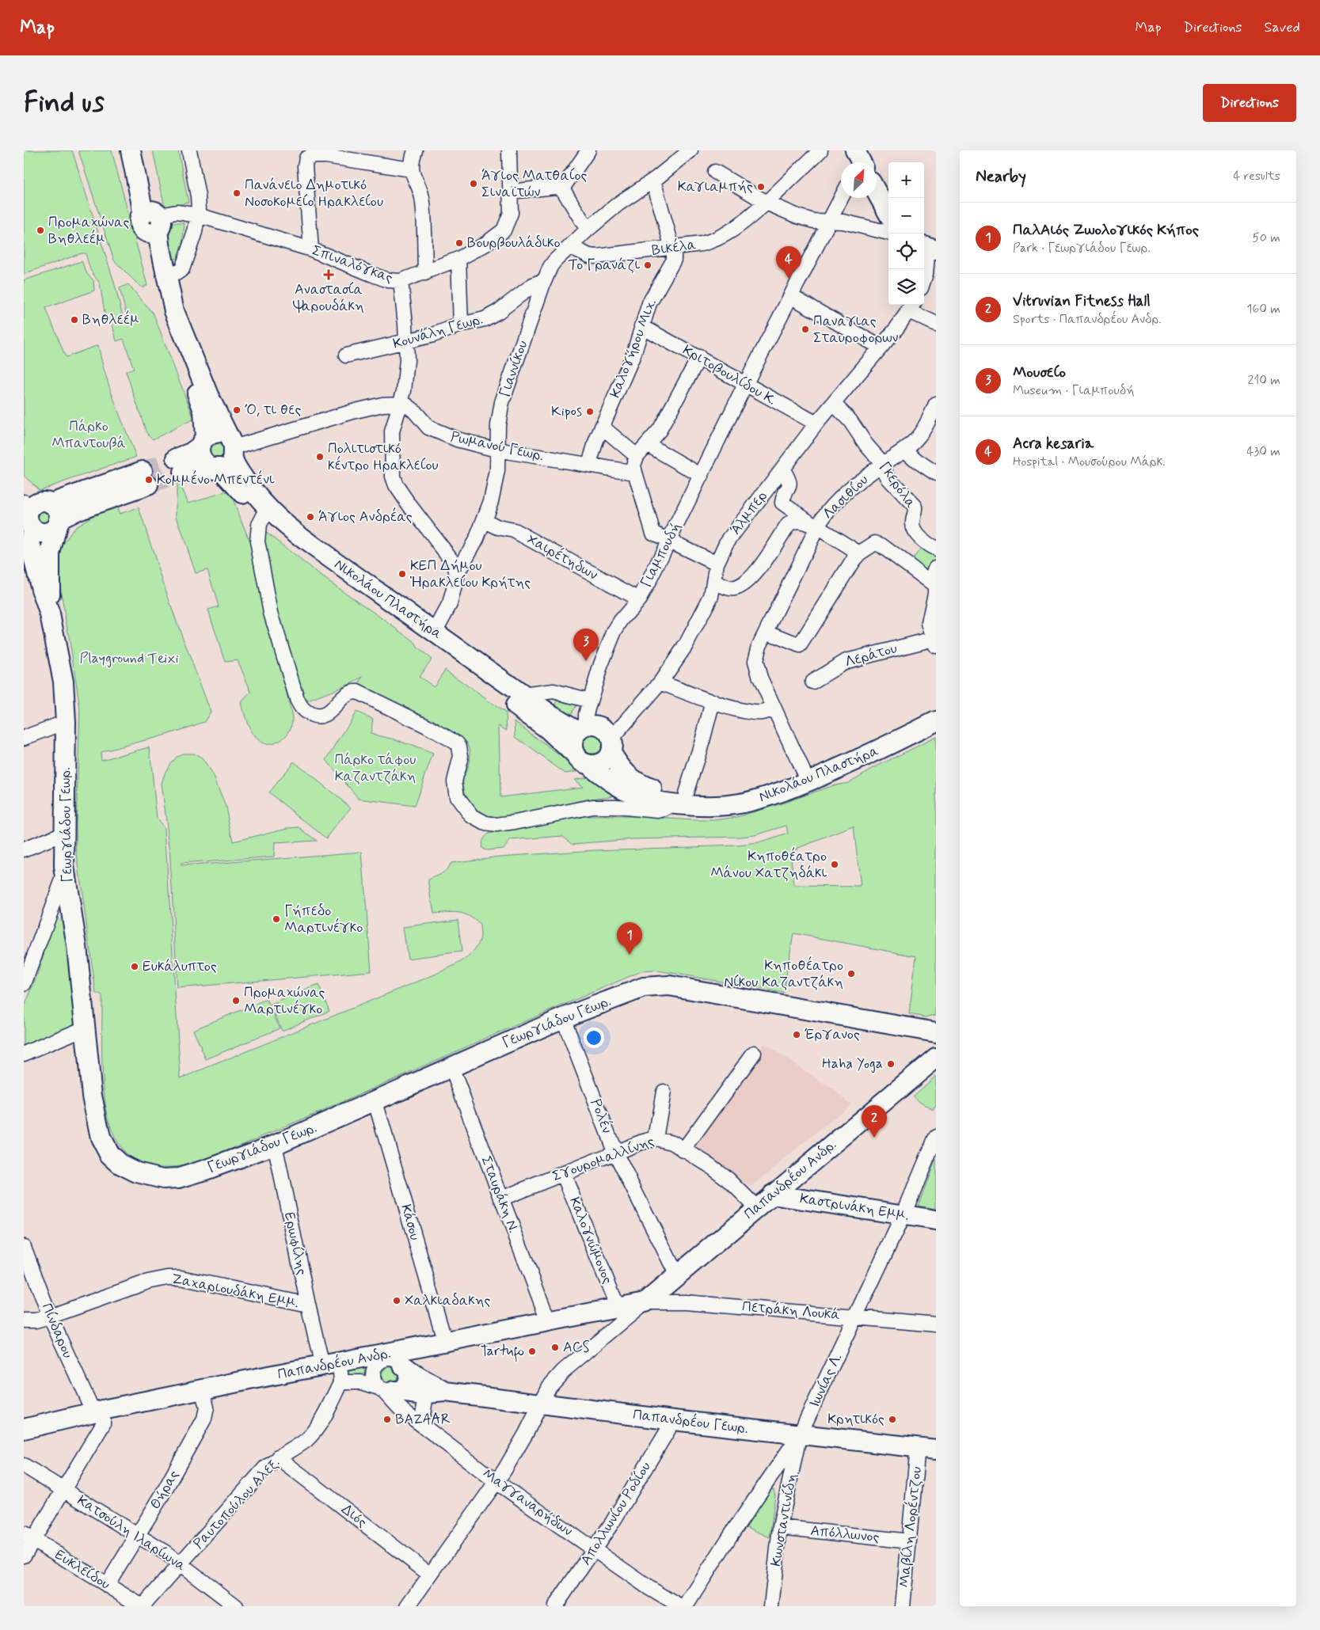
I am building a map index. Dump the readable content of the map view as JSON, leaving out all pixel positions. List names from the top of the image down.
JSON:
{
  "streets": {
    "street": [
      "Βικέλα",
      "Σπιναλόγκας",
      "Κουνάλη Γεωρ.",
      "Καλογήρου Μιχ.",
      "Γιαννίκου",
      "Κριτοβουλίδου Κ.",
      "Ρωμανού Γεωρ.",
      "Γκερόλα",
      "Λασιθίου",
      "Άλμπερ",
      "Γιαμπουδή",
      "Χαιρέτηδων",
      "Νικολάου Πλαστήρα",
      "Λεράτου",
      "Γεωργιάδου Γεωρ.",
      "Ρολέν",
      "Σγουρομαλλίνης",
      "Παπανδρέου Ανδρ.",
      "Σταυράκη Ν.",
      "Καστρινάκη Εμμ.",
      "Κάσου",
      "Καλογνώμονος",
      "Ερωφίλης",
      "Ζαχαριουδάκη Εμμ.",
      "Πετράκη Λουκά",
      "Πίνδαρου",
      "Ιωνίας Λ.",
      "Παπανδρέου Γεωρ.",
      "Θήρας",
      "Μαγγαναρήδων",
      "Ραυτοπούλου Αλεξ.",
      "Απολλωνίου Ροδίου",
      "Διός",
      "Κωνσταντινίδη",
      "Μαβίλη Λορέντζου",
      "Κατσούλη Ιλαρίωνα",
      "Απόλλωνος",
      "Ευκλείδου"
    ]
  },
  "crossings": [
    ["Βικέλα", "Καλογήρου Μιχ."],
    ["Βικέλα", "Γιαννίκου"],
    ["Σπιναλόγκας", "Κουνάλη Γεωρ."],
    ["Σπιναλόγκας", "Γιαννίκου"],
    ["Σπιναλόγκας", "Ρωμανού Γεωρ."],
    ["Σπιναλόγκας", "Νικολάου Πλαστήρα"],
    ["Κουνάλη Γεωρ.", "Γιαννίκου"],
    ["Καλογήρου Μιχ.", "Κριτοβουλίδου Κ."],
    ["Καλογήρου Μιχ.", "Ρωμανού Γεωρ."],
    ["Γιαννίκου", "Ρωμανού Γεωρ."],
    ["Γιαννίκου", "Χαιρέτηδων"],
    ["Γιαννίκου", "Νικολάου Πλαστήρα"],
    ["Κριτοβουλίδου Κ.", "Άλμπερ"],
    ["Κριτοβουλίδου Κ.", "Γιαμπουδή"],
    ["Γκερόλα", "Λασιθίου"],
    ["Γκερόλα", "Άλμπερ"],
    ["Λασιθίου", "Άλμπερ"],
    ["Άλμπερ", "Γιαμπουδή"],
    ["Άλμπερ", "Νικολάου Πλαστήρα"],
    ["Γιαμπουδή", "Χαιρέτηδων"],
    ["Γιαμπουδή", "Νικολάου Πλαστήρα"],
    ["Γεωργιάδου Γεωρ.", "Ρολέν"],
    ["Γεωργιάδου Γεωρ.", "Σταυράκη Ν."],
    ["Γεωργιάδου Γεωρ.", "Κάσου"],
    ["Γεωργιάδου Γεωρ.", "Ερωφίλης"],
    ["Ρολέν", "Σγουρομαλλίνης"],
    ["Ρολέν", "Παπανδρέου Ανδρ."],
    ["Σγουρομαλλίνης", "Παπανδρέου Ανδρ."],
    ["Σγουρομαλλίνης", "Σταυράκη Ν."],
    ["Σγουρομαλλίνης", "Καλογνώμονος"],
    ["Παπανδρέου Ανδρ.", "Σταυράκη Ν."],
    ["Παπανδρέου Ανδρ.", "Καστρινάκη Εμμ."],
    ["Παπανδρέου Ανδρ.", "Κάσου"],
    ["Παπανδρέου Ανδρ.", "Καλογνώμονος"],
    ["Παπανδρέου Ανδρ.", "Ερωφίλης"],
    ["Παπανδρέου Ανδρ.", "Πετράκη Λουκά"],
    ["Παπανδρέου Ανδρ.", "Πίνδαρου"],
    ["Παπανδρέου Ανδρ.", "Παπανδρέου Γεωρ."],
    ["Παπανδρέου Ανδρ.", "Θήρας"],
    ["Παπανδρέου Ανδρ.", "Μαγγαναρήδων"],
    ["Παπανδρέου Ανδρ.", "Ραυτοπούλου Αλεξ."],
    ["Παπανδρέου Ανδρ.", "Διός"],
    ["Καστρινάκη Εμμ.", "Ιωνίας Λ."],
    ["Ερωφίλης", "Ζαχαριουδάκη Εμμ."],
    ["Ερωφίλης", "Ραυτοπούλου Αλεξ."],
    ["Ζαχαριουδάκη Εμμ.", "Πίνδαρου"],
    ["Πετράκη Λουκά", "Ιωνίας Λ."],
    ["Ιωνίας Λ.", "Παπανδρέου Γεωρ."],
    ["Ιωνίας Λ.", "Κωνσταντινίδη"],
    ["Παπανδρέου Γεωρ.", "Απολλωνίου Ροδίου"],
    ["Παπανδρέου Γεωρ.", "Κωνσταντινίδη"],
    ["Παπανδρέου Γεωρ.", "Μαβίλη Λορέντζου"],
    ["Θήρας", "Κατσούλη Ιλαρίωνα"],
    ["Θήρας", "Ευκλείδου"],
    ["Μαγγαναρήδων", "Απολλωνίου Ροδίου"],
    ["Ραυτοπούλου Αλεξ.", "Διός"],
    ["Ραυτοπούλου Αλεξ.", "Κατσούλη Ιλαρίωνα"],
    ["Ραυτοπούλου Αλεξ.", "Ευκλείδου"],
    ["Κωνσταντινίδη", "Απόλλωνος"],
    ["Μαβίλη Λορέντζου", "Απόλλωνος"]
  ],
  "parks": ["Πάρκο Μπαντουβά", "Playground Teixi", "Πάρκο τάφου Καζαντζάκη"],
  "places": {
    "other": [
      "Άγιος Ματθαίος Σιναϊτών",
      "Καγιαμπής",
      "Πανάνειο Δημοτικό Νοσοκομείο Ηρακλείου",
      "Προμαχώνας Βηθλεέμ",
      "Βουρβουλάδικο",
      "Το Γρανάζι",
      "Βηθλεέμ",
      "Παναγιας Σταυροφορων",
      "Ό, τι θες",
      "Kipos",
      "Πολιτιστικό κέντρο Ηρακλείου",
      "Κομμένο Μπεντένι",
      "Άγιος Ανδρέας",
      "ΚΕΠ Δήμου Ἡρακλείου Κρήτης",
      "Κηποθέατρο Μάνου Χατζηδάκι",
      "Γήπεδο Μαρτινέγκο",
      "Ευκάλυπτος",
      "Κηποθέατρο Νίκου Καζαντζάκη",
      "Προμαχώνας Μαρτινέγκο",
      "Έργανος",
      "Haha Yoga",
      "Χαλκιαδακης",
      "ACS",
      "Tartufo",
      "BAZAAR",
      "Κρητικός"
    ],
    "health": ["Αναστασία Ψαρουδάκη"]
  },
  "north": "top right",
  "page": {
    "header": "Map",
    "nav": ["Map", "Directions", "Saved"],
    "buttons": "Directions",
    "title": "Find us",
    "heading": ["Nearby", "4 results"],
    "map_buttons": ["+", "−"],
    "list": [
      {
        "mark": "1",
        "name": "ΠαλΑιός Ζωολογικός Κήπος",
        "note": "Park · Γεωργιάδου Γεωρ.",
        "value": "50 m"
      },
      {
        "mark": "2",
        "name": "Vitruvian Fitness Hall",
        "note": "Sports · Παπανδρέου Ανδρ.",
        "value": "160 m"
      },
      {
        "mark": "3",
        "name": "Μουσείο",
        "note": "Museum · Γιαμπουδή",
        "value": "210 m"
      },
      {
        "mark": "4",
        "name": "Acra kesaria",
        "note": "Hospital · Μουσούρου Μάρκ.",
        "value": "430 m"
      }
    ],
    "pins": [
      "4",
      "3",
      "1",
      "2"
    ]
  }
}
